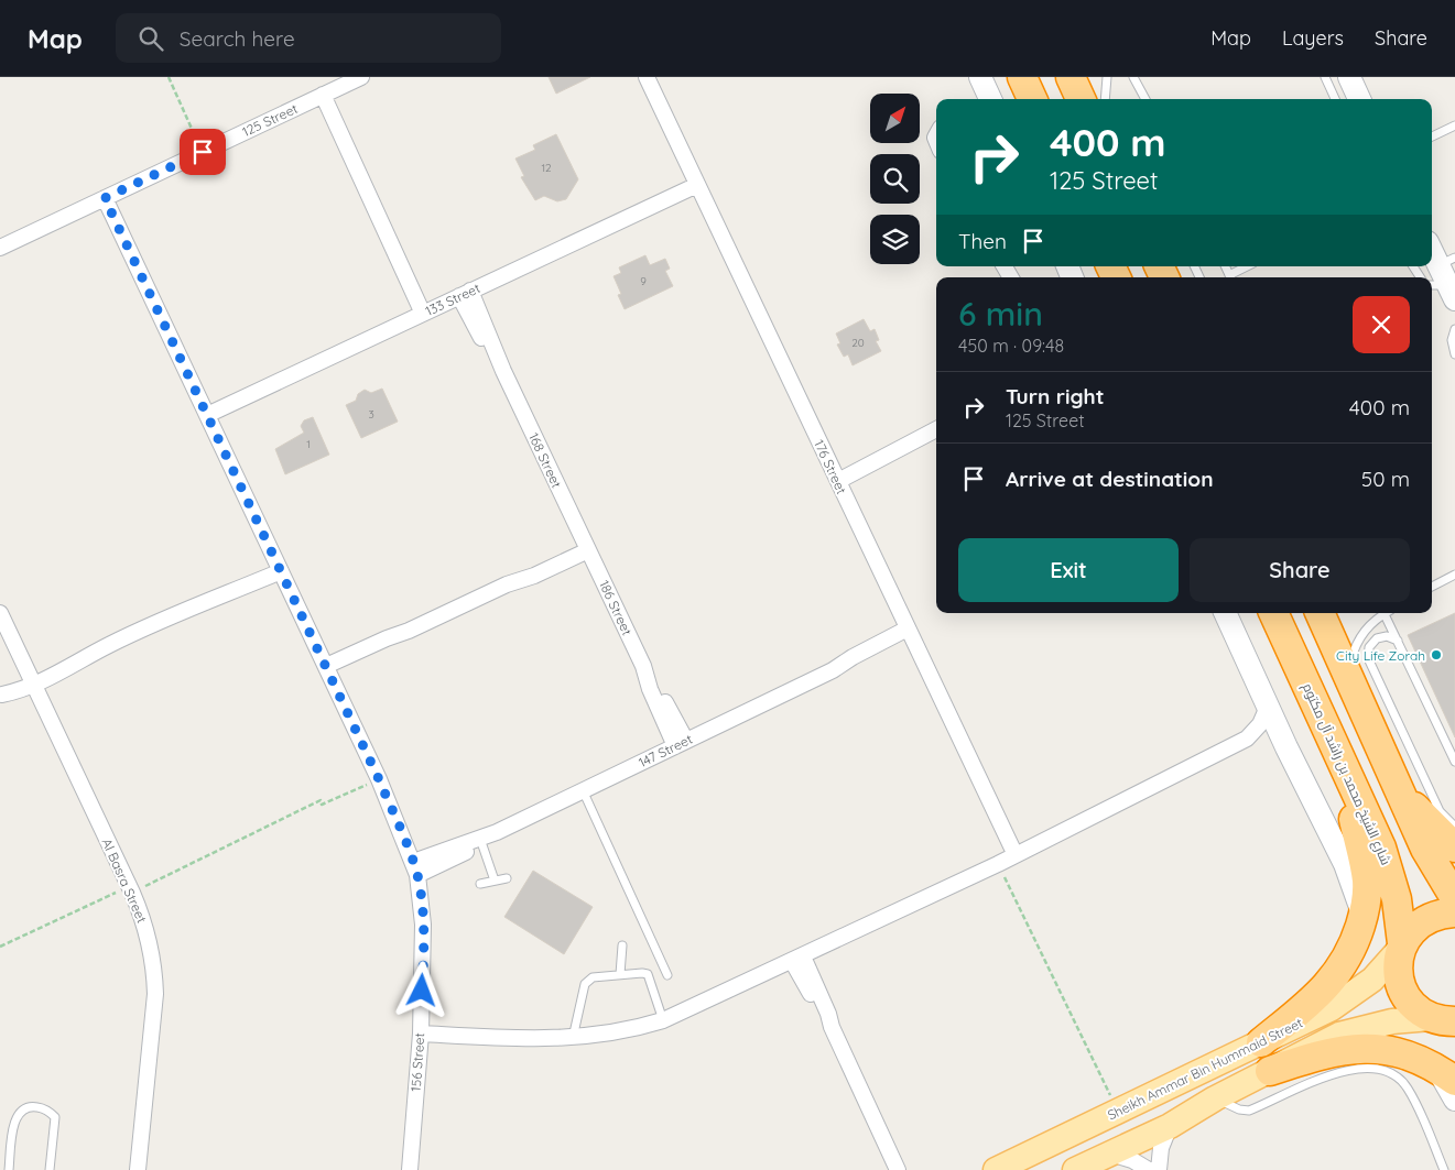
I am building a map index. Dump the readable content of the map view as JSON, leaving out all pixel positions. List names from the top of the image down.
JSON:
{
  "streets": {
    "highway": ["شارع الشيخ محمد بن راشد آل مكتوم"],
    "main road": ["Sheikh Ammar Bin Hummaid Street"],
    "street": [
      "125 Street",
      "133 Street",
      "168 Street",
      "176 Street",
      "186 Street",
      "147 Street",
      "Al Basra Street",
      "156 Street"
    ]
  },
  "crossings": [
    ["125 Street", "156 Street"],
    ["133 Street", "168 Street"],
    ["133 Street", "176 Street"],
    ["133 Street", "156 Street"],
    ["168 Street", "186 Street"],
    ["176 Street", "147 Street"],
    ["186 Street", "147 Street"],
    ["147 Street", "156 Street"],
    ["شارع الشيخ محمد بن راشد آل مكتوم", "Sheikh Ammar Bin Hummaid Street"]
  ],
  "places": ["City Life Zorah"],
  "house_numbers": [
    "12",
    "9",
    "20",
    "3",
    "1"
  ],
  "north": "top right",
  "page": {
    "header": "Map",
    "search": "Search here",
    "nav": ["Map", "Layers", "Share"],
    "turn": ["400 m", "125 Street"],
    "then": "Then",
    "heading": ["6 min", "450 m · 09:48"],
    "list": [
      {
        "name": "Turn right",
        "note": "125 Street",
        "value": "400 m"
      },
      {
        "name": "Arrive at destination",
        "value": "50 m"
      }
    ],
    "buttons": ["Exit", "Share"]
  }
}
